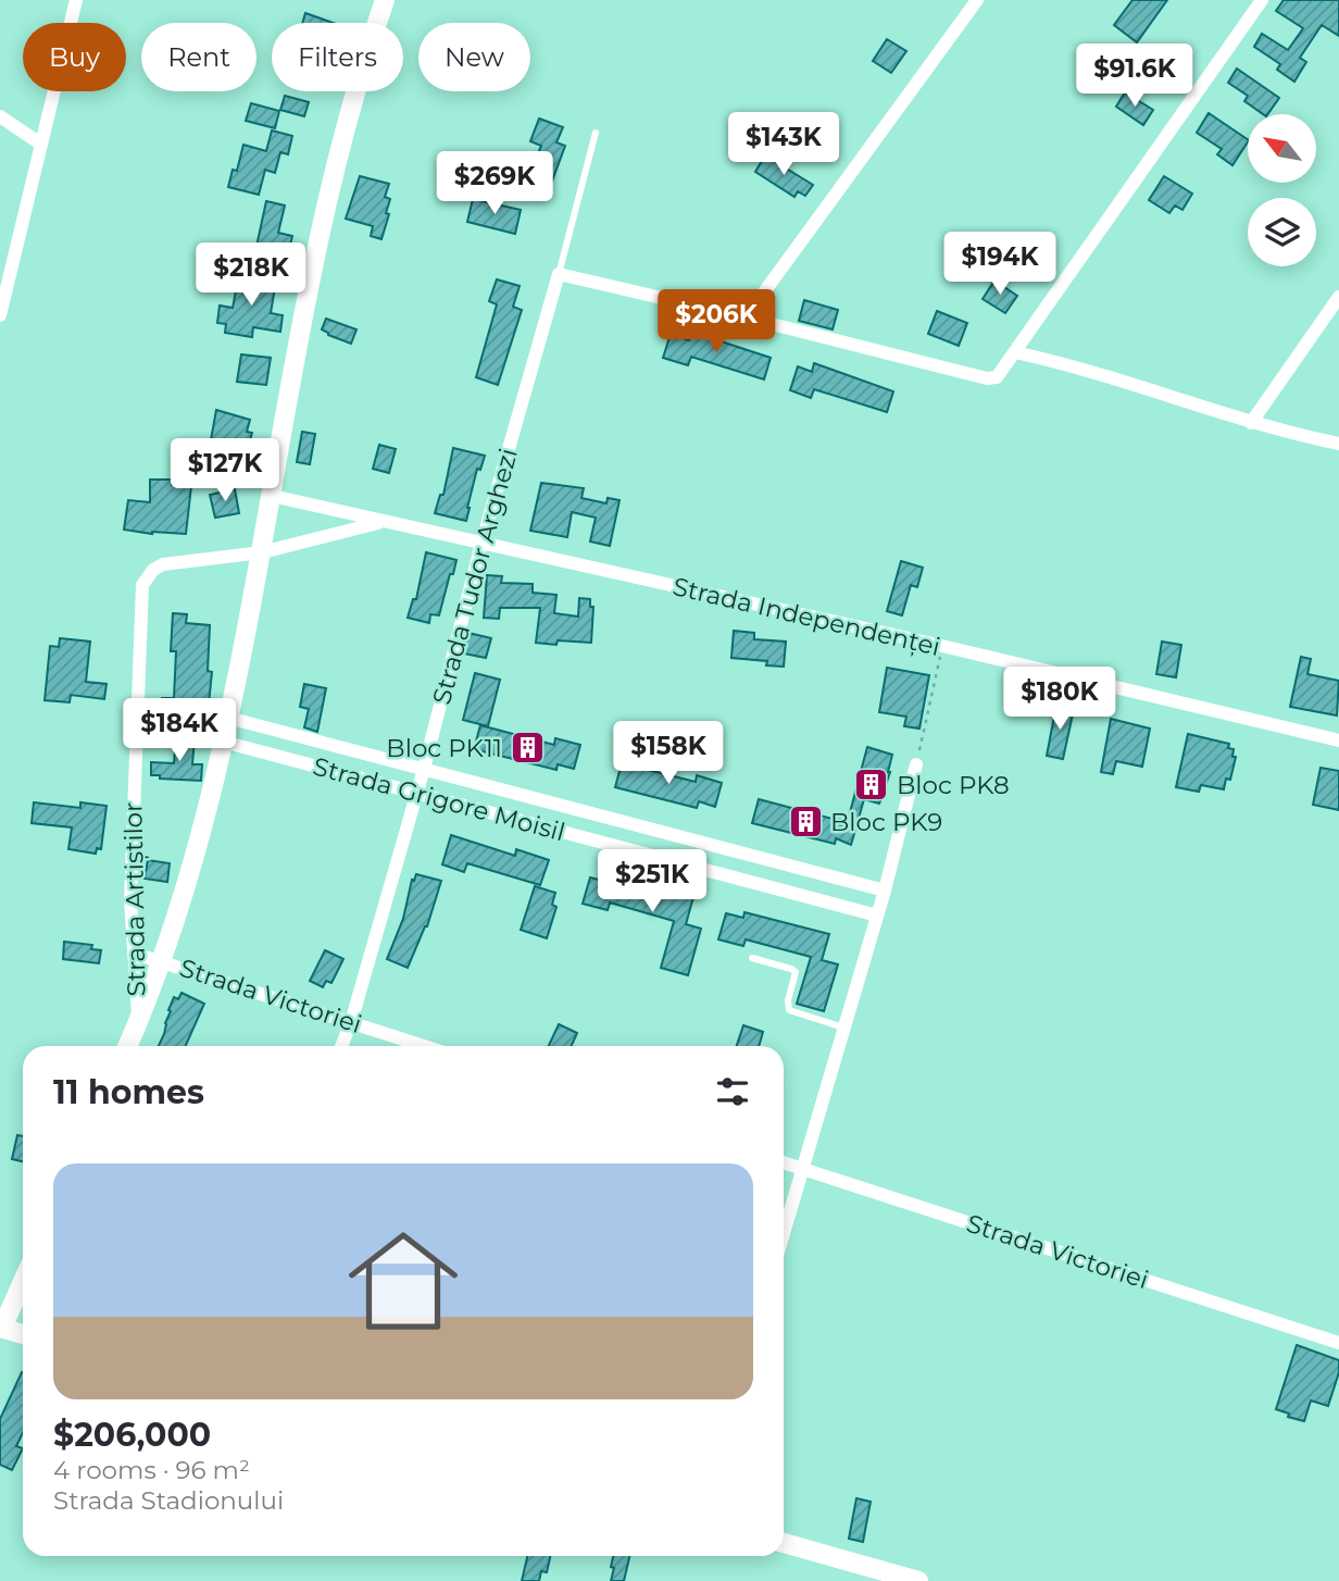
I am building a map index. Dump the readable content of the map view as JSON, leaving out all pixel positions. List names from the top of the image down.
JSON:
{
  "streets": {
    "street": [
      "Strada Tudor Arghezi",
      "Strada Independenței",
      "Strada Grigore Moisil",
      "Strada Artiștilor",
      "Strada Victoriei"
    ]
  },
  "crossings": [
    ["Strada Tudor Arghezi", "Strada Independenței"],
    ["Strada Tudor Arghezi", "Strada Grigore Moisil"],
    ["Strada Tudor Arghezi", "Strada Victoriei"],
    ["Strada Independenței", "Strada Artiștilor"],
    ["Strada Grigore Moisil", "Strada Artiștilor"],
    ["Strada Artiștilor", "Strada Victoriei"]
  ],
  "places": {
    "building": ["Bloc PK11", "Bloc PK8", "Bloc PK9"]
  },
  "north": "top left",
  "page": {
    "chip": [
      "Buy",
      "Rent",
      "Filters",
      "New"
    ],
    "price": [
      "$91.6K",
      "$143K",
      "$269K",
      "$194K",
      "$218K",
      "$206K",
      "$127K",
      "$180K",
      "$184K",
      "$158K",
      "$251K"
    ],
    "heading": "11 homes",
    "list": [
      {
        "name": "$206,000",
        "note": "4 rooms · 96 m² · Strada Stadionului"
      }
    ]
  }
}
